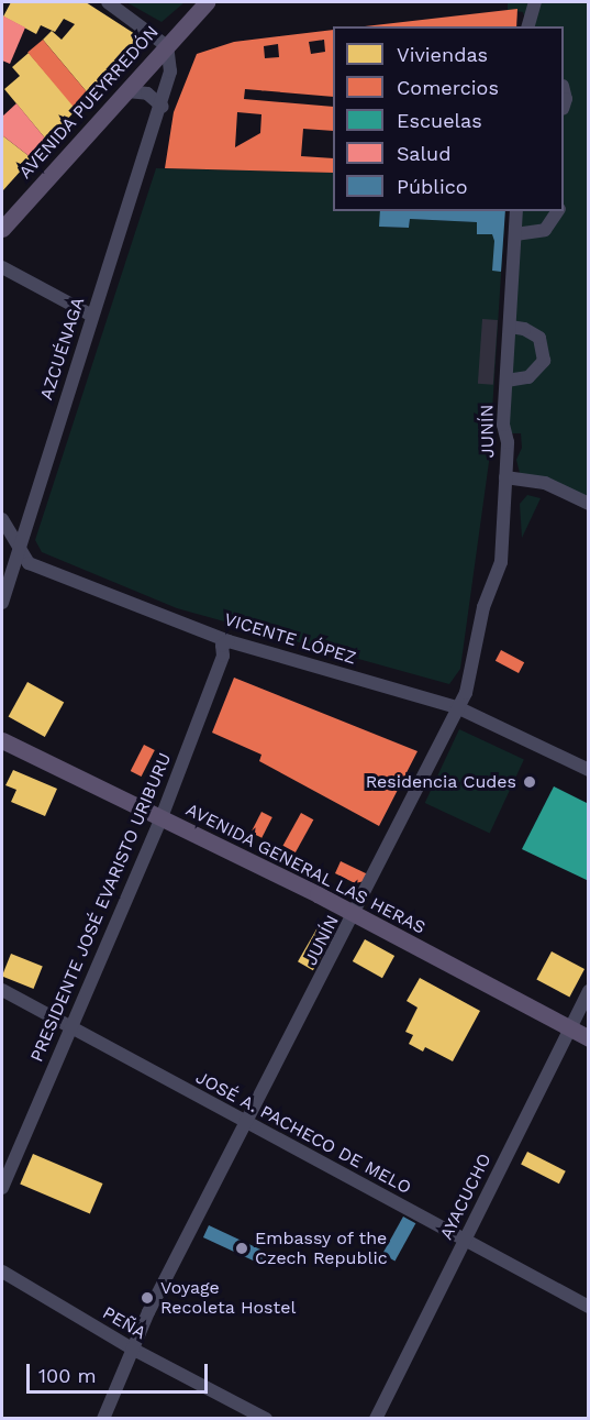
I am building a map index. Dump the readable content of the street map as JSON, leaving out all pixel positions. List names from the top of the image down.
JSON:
{
  "streets": {
    "main road": ["AVENIDA PUEYRREDÓN", "AVENIDA GENERAL LAS HERAS"],
    "street": [
      "AZCUÉNAGA",
      "JUNÍN",
      "VICENTE LÓPEZ",
      "PRESIDENTE JOSÉ EVARISTO URIBURU",
      "JOSÉ A. PACHECO DE MELO",
      "AYACUCHO",
      "PEÑA"
    ]
  },
  "crossings": [
    ["AVENIDA PUEYRREDÓN", "AZCUÉNAGA"],
    ["AZCUÉNAGA", "VICENTE LÓPEZ"],
    ["JUNÍN", "VICENTE LÓPEZ"],
    ["JUNÍN", "AVENIDA GENERAL LAS HERAS"],
    ["JUNÍN", "JOSÉ A. PACHECO DE MELO"],
    ["JUNÍN", "PEÑA"],
    ["VICENTE LÓPEZ", "PRESIDENTE JOSÉ EVARISTO URIBURU"],
    ["AVENIDA GENERAL LAS HERAS", "PRESIDENTE JOSÉ EVARISTO URIBURU"],
    ["AVENIDA GENERAL LAS HERAS", "AYACUCHO"],
    ["PRESIDENTE JOSÉ EVARISTO URIBURU", "JOSÉ A. PACHECO DE MELO"],
    ["JOSÉ A. PACHECO DE MELO", "AYACUCHO"]
  ],
  "places": ["Residencia Cudes", "Embassy of the Czech Republic", "Voyage Recoleta Hostel"],
  "legend": [
    "Viviendas",
    "Comercios",
    "Escuelas",
    "Salud",
    "Público"
  ],
  "scale_bar": "100 m"
}
